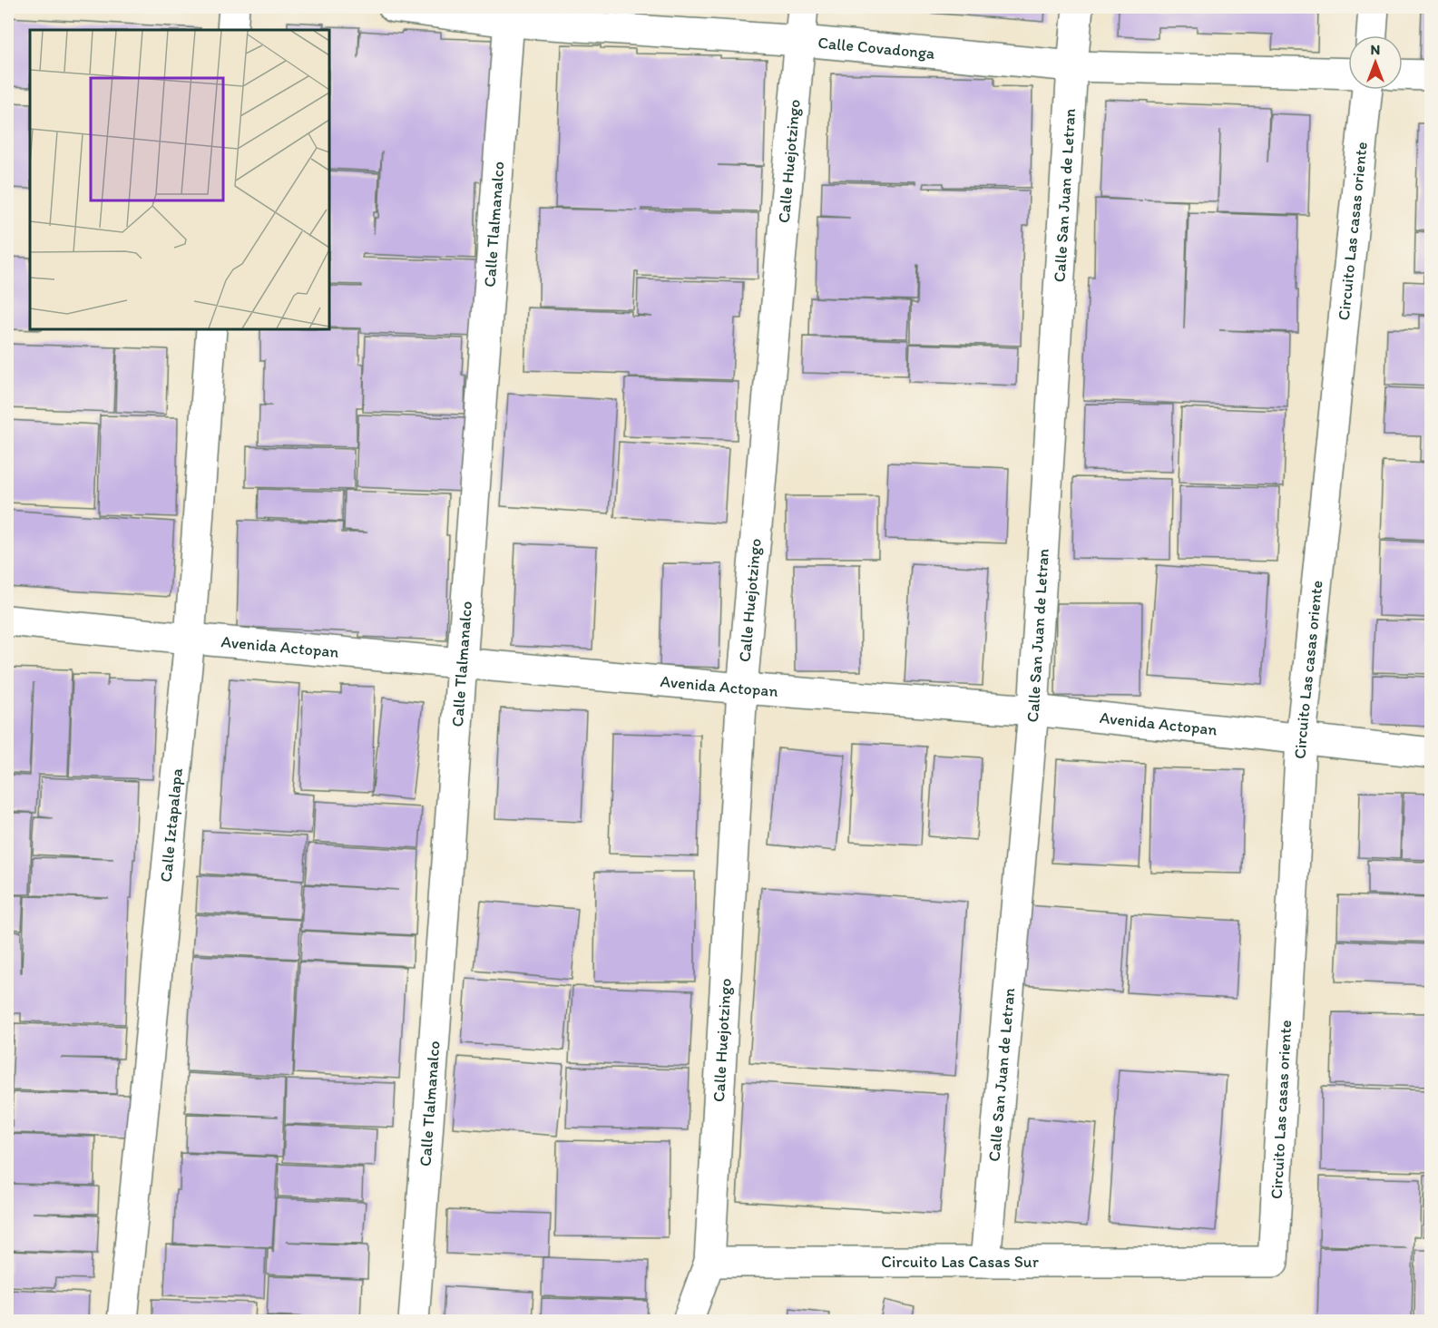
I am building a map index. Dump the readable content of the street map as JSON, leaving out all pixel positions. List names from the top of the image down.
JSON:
{
  "streets": {
    "street": [
      "Calle Covadonga",
      "Calle Huejotzingo",
      "Calle San Juan de Letran",
      "Calle Tlalmanalco",
      "Circuito Las casas oriente",
      "Avenida Actopan",
      "Calle Iztapalapa",
      "Circuito Las Casas Sur"
    ]
  },
  "crossings": [
    ["Calle Covadonga", "Calle Huejotzingo"],
    ["Calle Covadonga", "Calle San Juan de Letran"],
    ["Calle Covadonga", "Calle Tlalmanalco"],
    ["Calle Huejotzingo", "Avenida Actopan"],
    ["Calle Huejotzingo", "Circuito Las Casas Sur"],
    ["Calle San Juan de Letran", "Avenida Actopan"],
    ["Calle San Juan de Letran", "Circuito Las Casas Sur"],
    ["Calle Tlalmanalco", "Avenida Actopan"],
    ["Circuito Las casas oriente", "Avenida Actopan"],
    ["Circuito Las casas oriente", "Circuito Las Casas Sur"],
    ["Avenida Actopan", "Calle Iztapalapa"]
  ],
  "north": "top"
}
